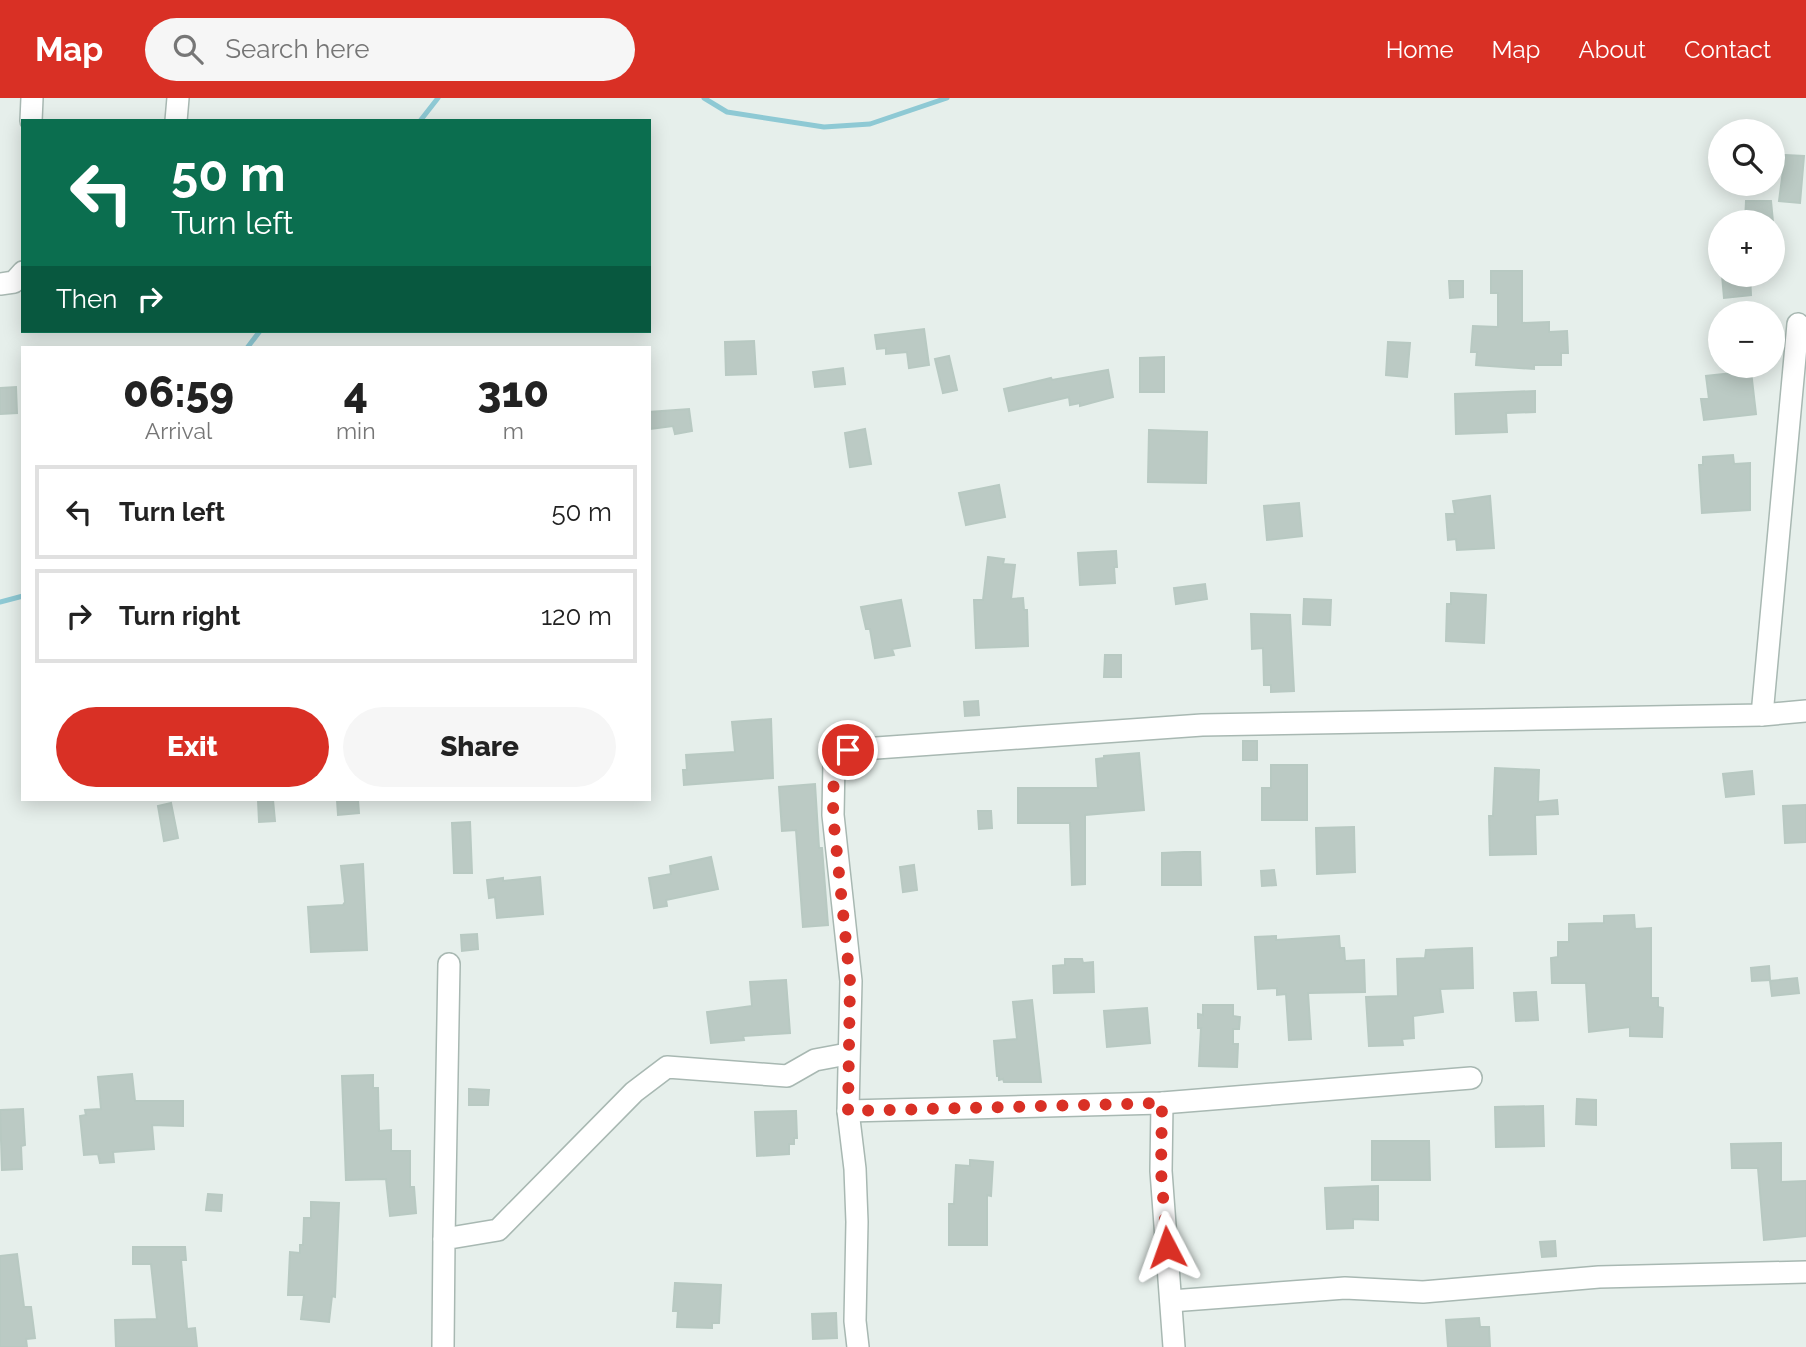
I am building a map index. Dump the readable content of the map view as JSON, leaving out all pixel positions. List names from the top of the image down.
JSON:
{
  "page": {
    "header": "Map",
    "search": "Search here",
    "nav": [
      "Home",
      "Map",
      "About",
      "Contact"
    ],
    "map_buttons": ["+", "−"],
    "turn": ["50 m", "Turn left"],
    "then": "Then",
    "eta": [
      "06:59",
      "Arrival",
      "4",
      "min",
      "310",
      "m"
    ],
    "list": [
      {
        "name": "Turn left",
        "value": "50 m"
      },
      {
        "name": "Turn right",
        "value": "120 m"
      }
    ],
    "buttons": ["Exit", "Share"]
  }
}
